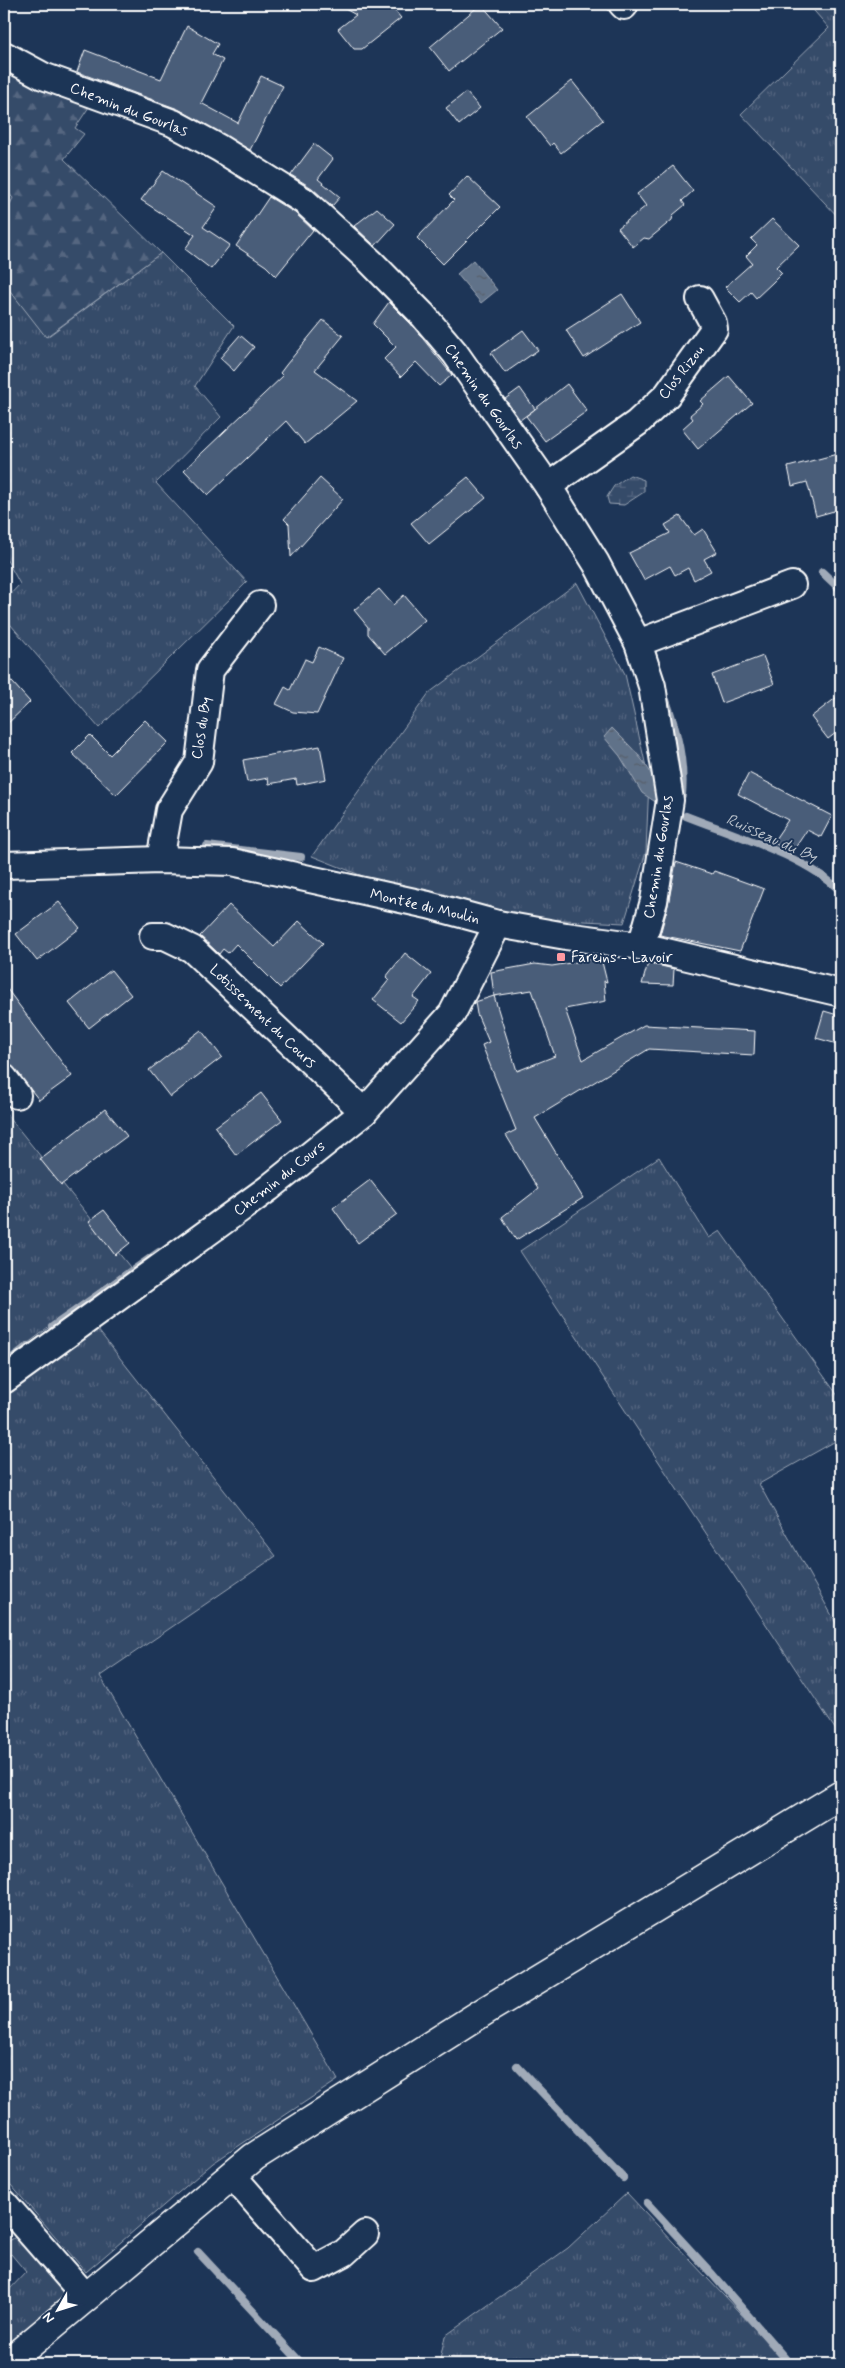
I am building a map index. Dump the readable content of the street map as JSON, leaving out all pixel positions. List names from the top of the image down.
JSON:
{
  "streets": {
    "street": [
      "Chemin du Gourlas",
      "Clos Rizou",
      "Clos du By",
      "Montée du Moulin",
      "Lotissement du Cours",
      "Chemin du Cours"
    ]
  },
  "crossings": [
    ["Chemin du Gourlas", "Clos Rizou"],
    ["Chemin du Gourlas", "Montée du Moulin"],
    ["Clos du By", "Montée du Moulin"],
    ["Montée du Moulin", "Chemin du Cours"],
    ["Lotissement du Cours", "Chemin du Cours"]
  ],
  "water": ["Ruisseau du By"],
  "places": {
    "transit": ["Fareins - Lavoir"]
  },
  "north": "bottom left"
}
